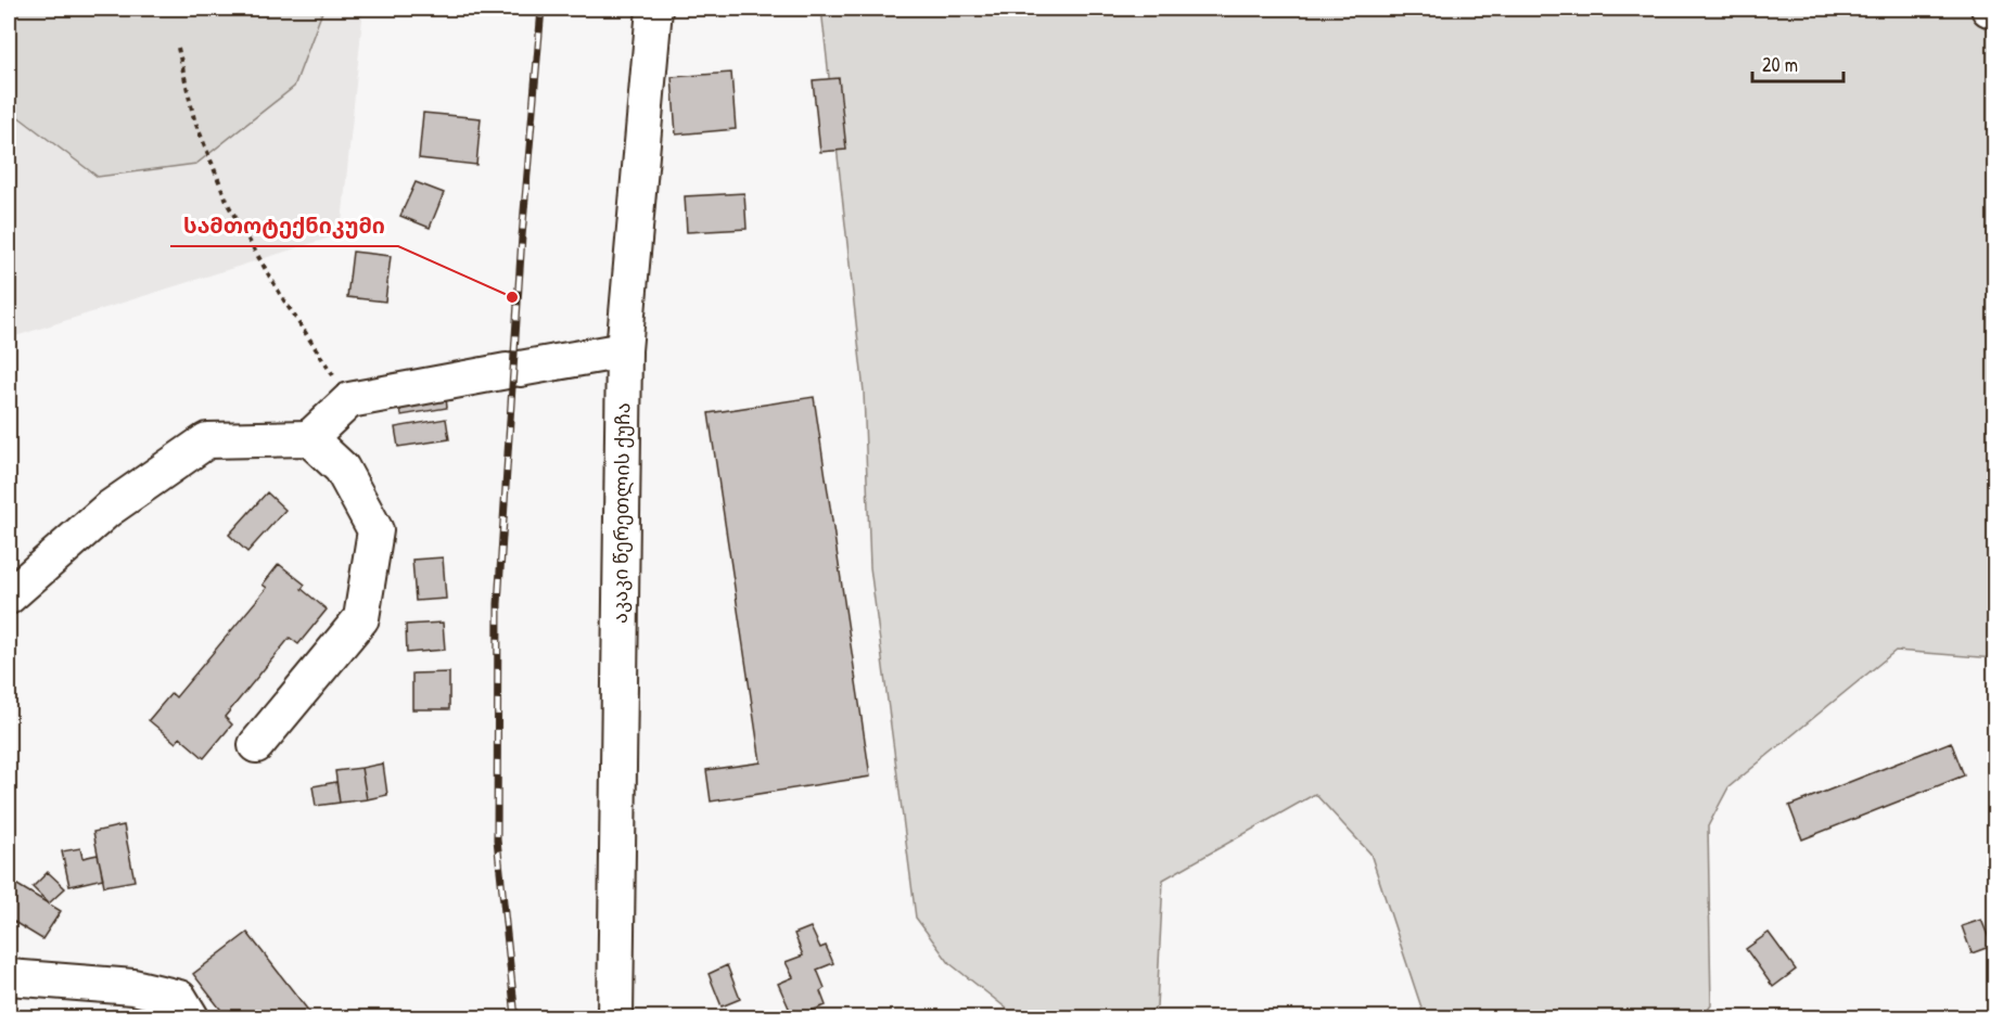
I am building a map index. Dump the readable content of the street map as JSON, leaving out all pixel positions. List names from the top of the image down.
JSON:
{
  "streets": {
    "street": ["აკაკი წერეთლის ქუჩა"]
  },
  "places": ["სამთოტექნიკუმი"],
  "scale_bar": "20 m"
}
